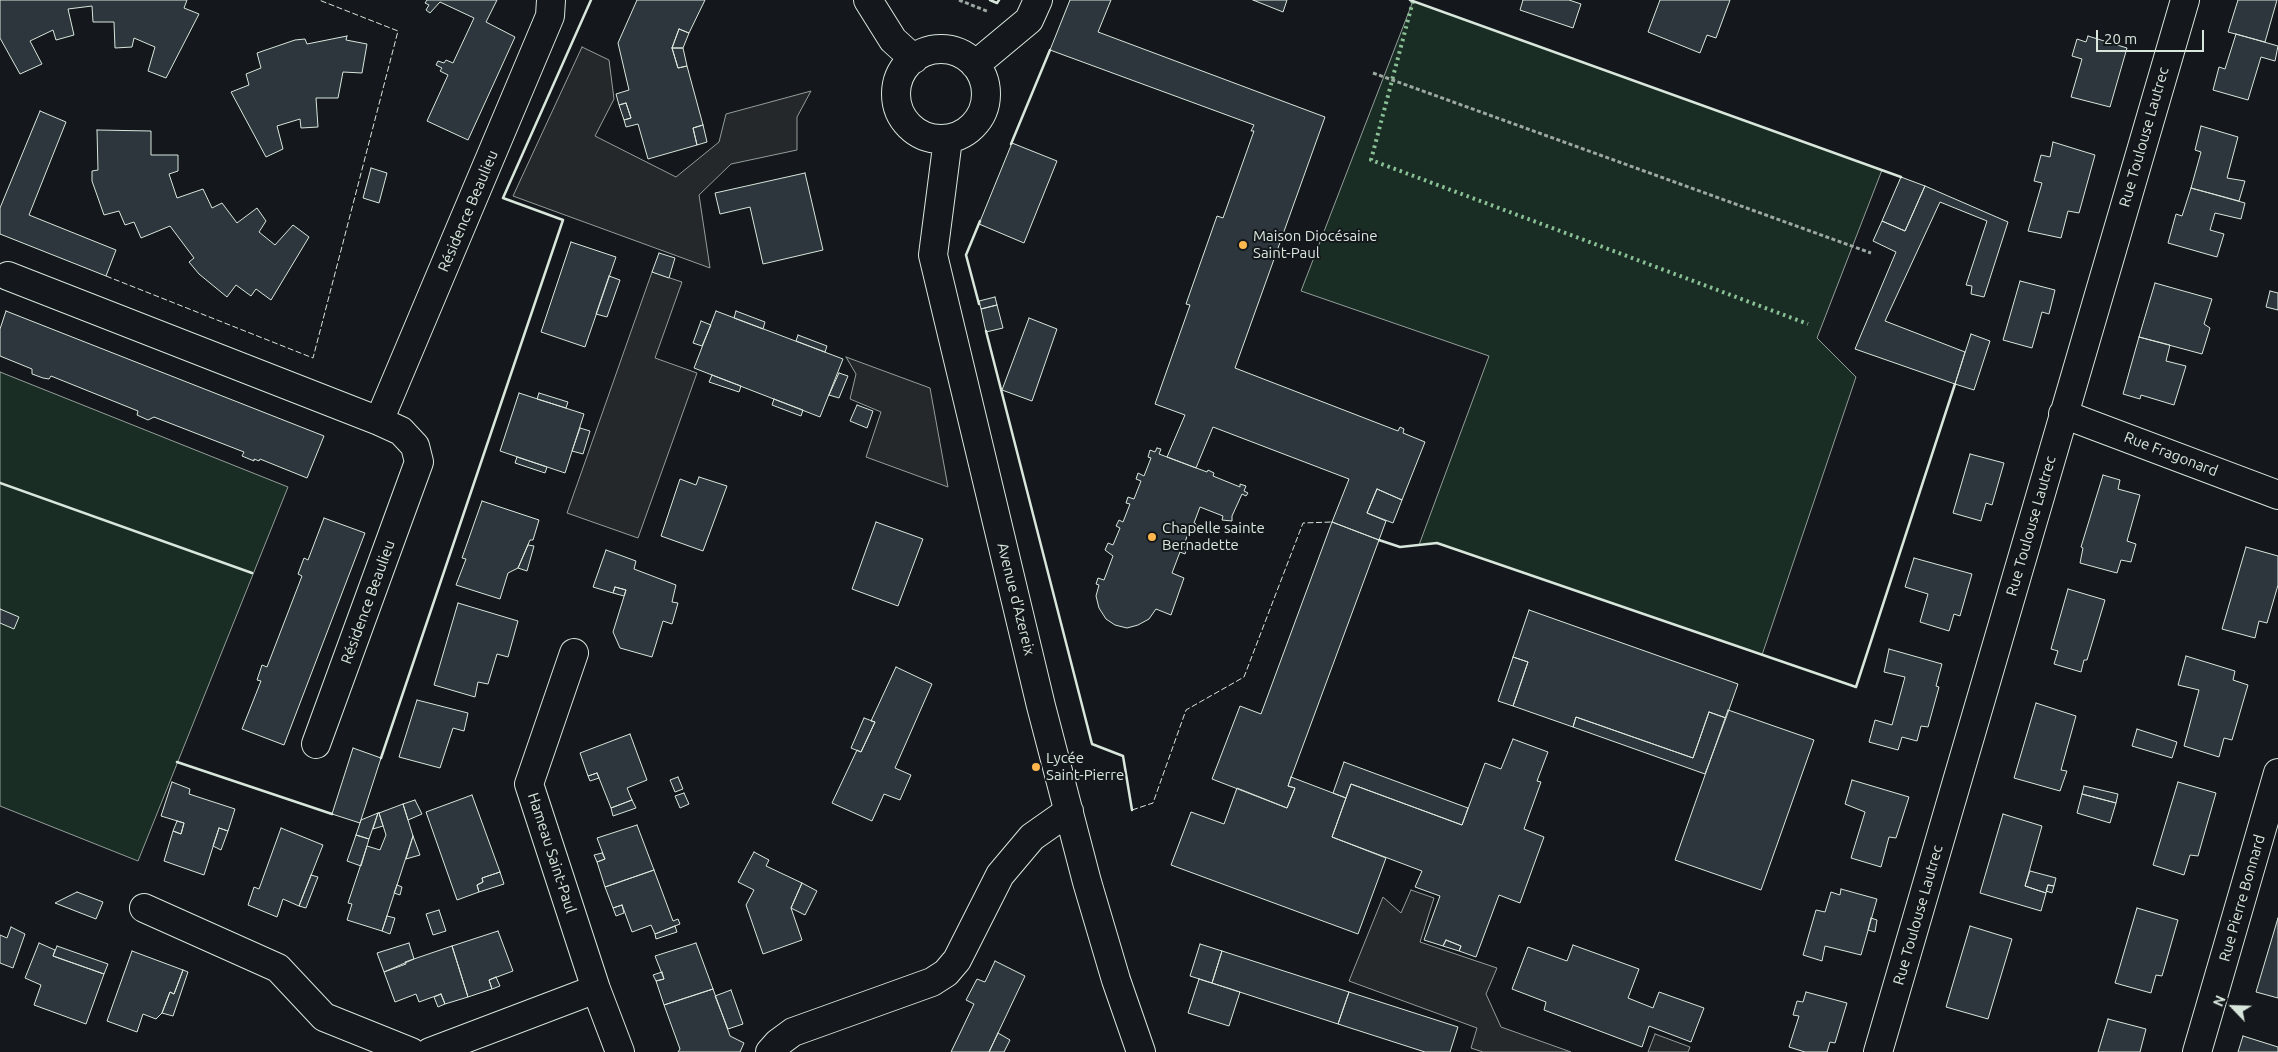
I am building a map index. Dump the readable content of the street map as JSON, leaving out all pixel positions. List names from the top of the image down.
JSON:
{
  "streets": {
    "street": [
      "Rue Toulouse Lautrec",
      "Résidence Beaulieu",
      "Rue Fragonard",
      "Avenue d'Azereix",
      "Hameau Saint-Paul",
      "Rue Pierre Bonnard"
    ]
  },
  "crossings": [
    ["Rue Toulouse Lautrec", "Rue Fragonard"]
  ],
  "places": ["Maison Diocésaine Saint-Paul", "Chapelle sainte Bernadette", "Lycée Saint-Pierre"],
  "scale_bar": "20 m",
  "north": "top left"
}
